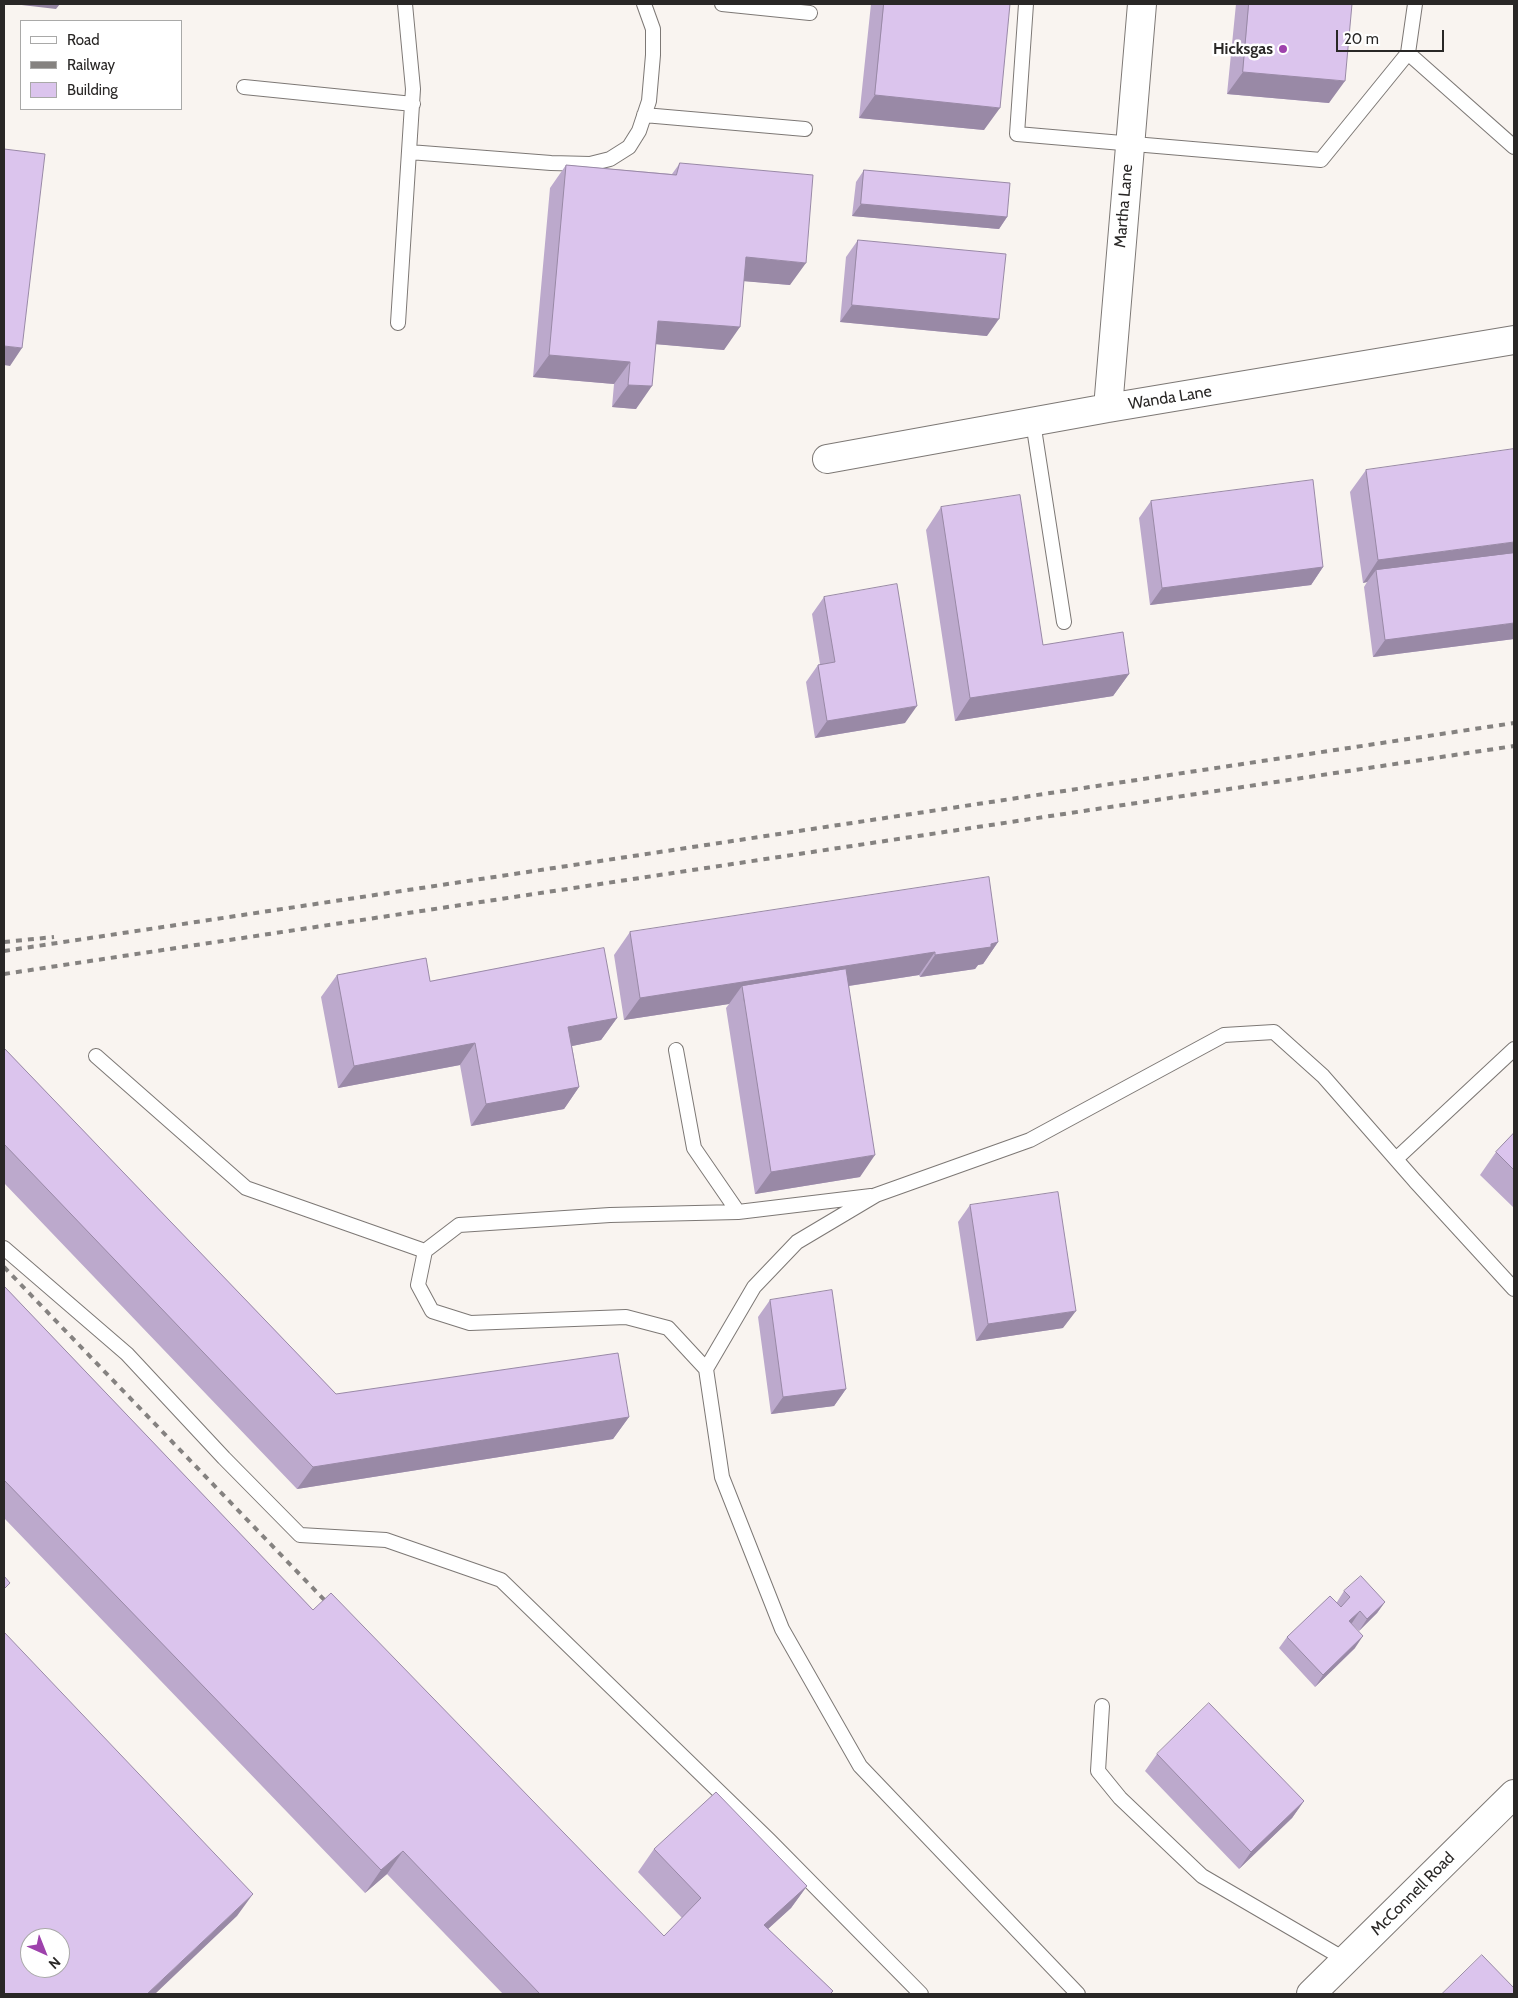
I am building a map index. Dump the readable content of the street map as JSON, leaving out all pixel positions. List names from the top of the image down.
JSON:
{
  "streets": {
    "street": ["Martha Lane", "Wanda Lane", "McConnell Road"]
  },
  "crossings": [
    ["Martha Lane", "Wanda Lane"]
  ],
  "places": ["Hicksgas"],
  "legend": ["Road", "Railway", "Building"],
  "scale_bar": "20 m",
  "north": "bottom right"
}
